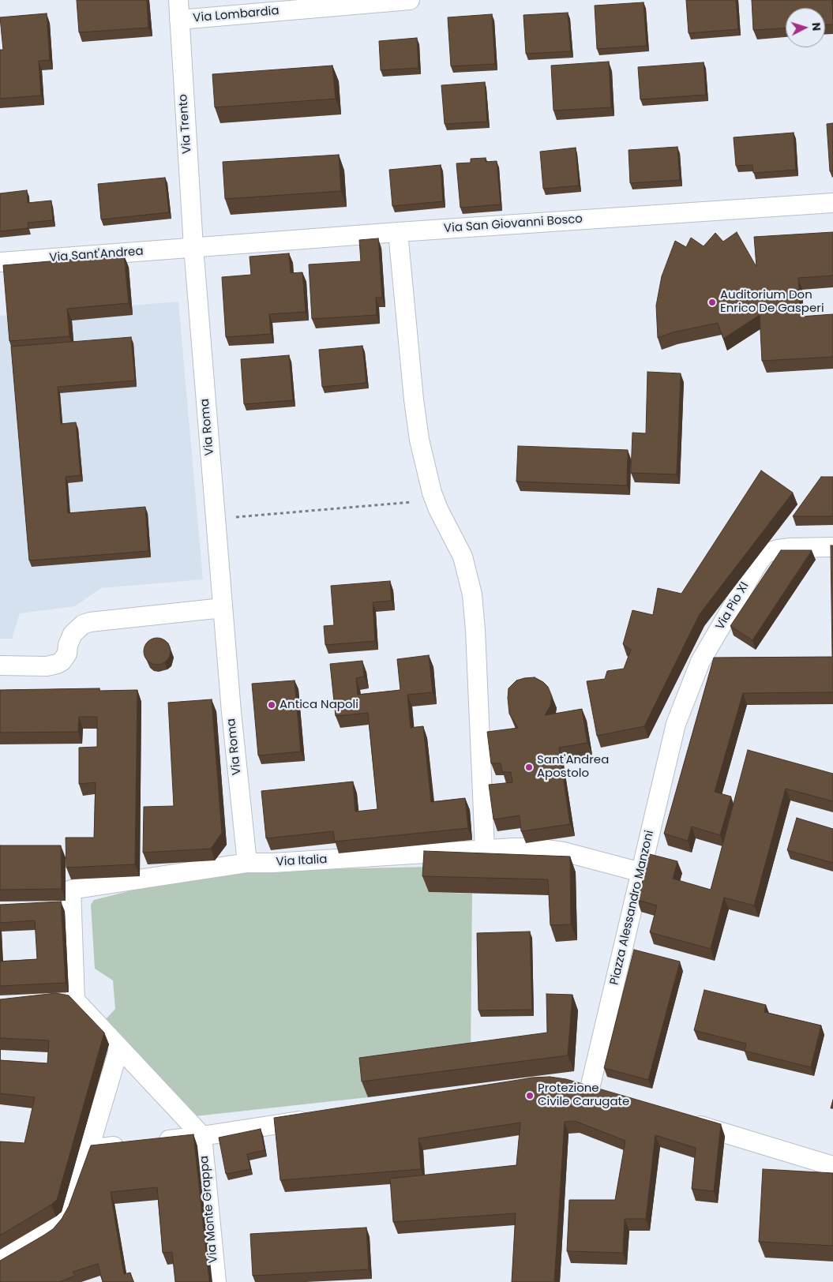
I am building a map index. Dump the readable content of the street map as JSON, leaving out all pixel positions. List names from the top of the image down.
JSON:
{
  "streets": {
    "street": [
      "Via Lombardia",
      "Via Trento",
      "Via San Giovanni Bosco",
      "Via Sant'Andrea",
      "Via Roma",
      "Via Pio XI",
      "Via Italia",
      "Piazza Alessandro Manzoni",
      "Via Monte Grappa"
    ]
  },
  "crossings": [
    ["Via Lombardia", "Via Trento"],
    ["Via Trento", "Via San Giovanni Bosco"],
    ["Via Trento", "Via Sant'Andrea"],
    ["Via Trento", "Via Roma"],
    ["Via San Giovanni Bosco", "Via Sant'Andrea"],
    ["Via San Giovanni Bosco", "Via Roma"],
    ["Via Sant'Andrea", "Via Roma"],
    ["Via Roma", "Via Italia"],
    ["Via Pio XI", "Piazza Alessandro Manzoni"],
    ["Via Italia", "Piazza Alessandro Manzoni"]
  ],
  "places": [
    "Auditorium Don Enrico De Gasperi",
    "Antica Napoli",
    "Sant'Andrea Apostolo",
    "Protezione Civile Carugate"
  ],
  "north": "right"
}
